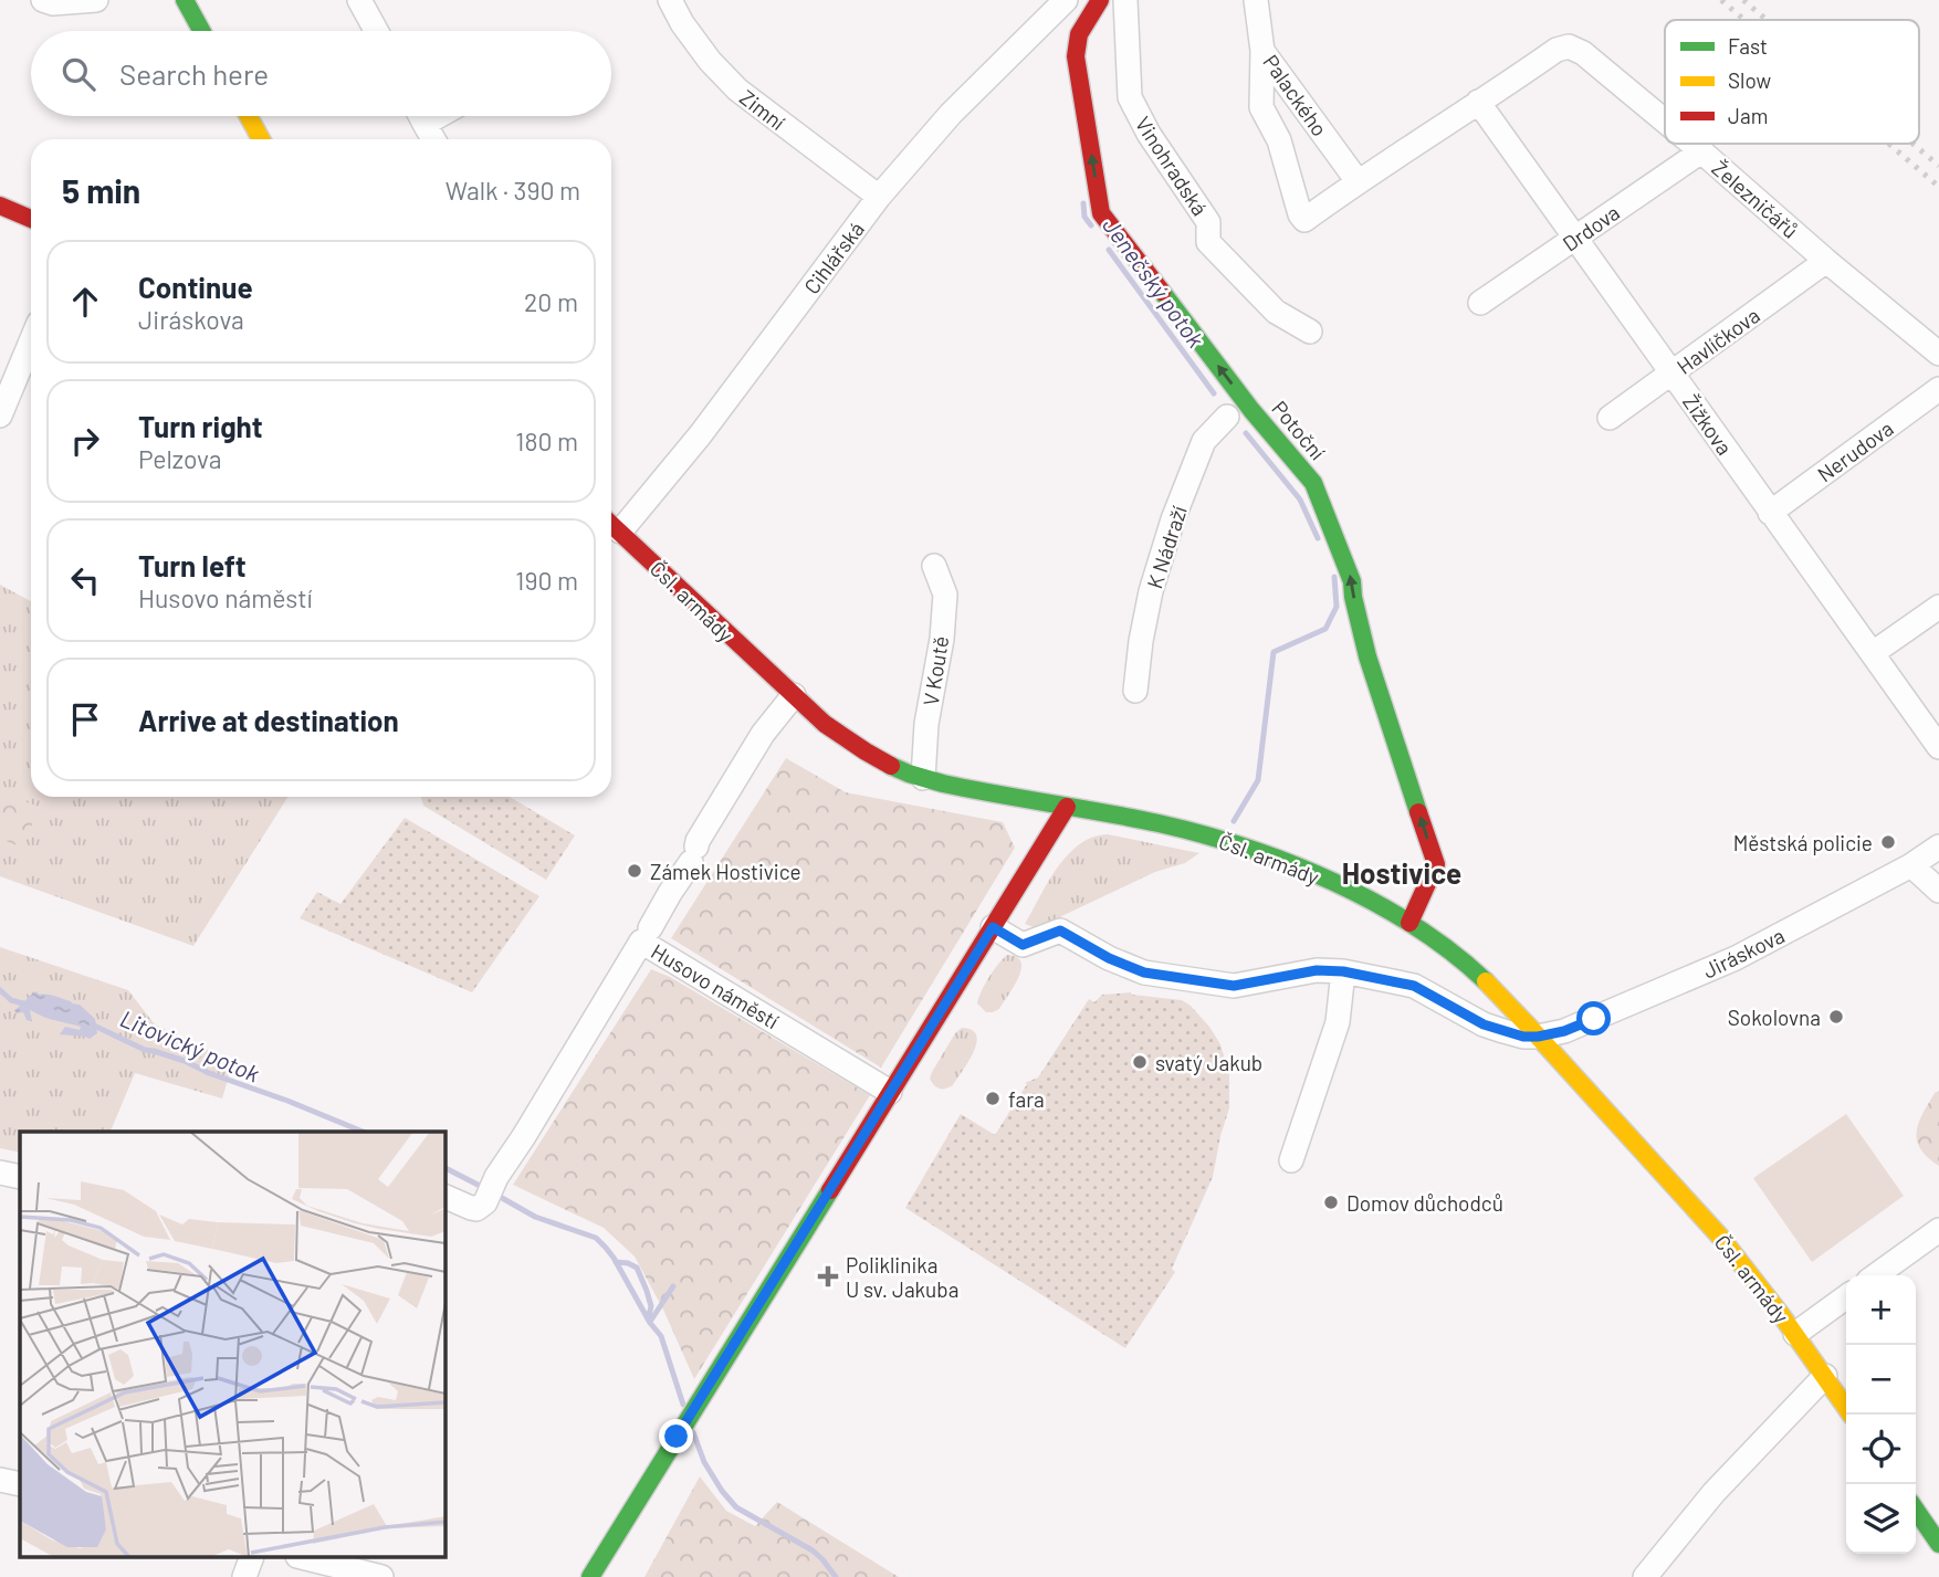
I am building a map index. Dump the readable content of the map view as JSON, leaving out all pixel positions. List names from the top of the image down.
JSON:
{
  "streets": {
    "street": [
      "Palackého",
      "Zimní",
      "Vinohradská",
      "Železničářů",
      "Drdova",
      "Cihlářská",
      "Havlíčkova",
      "Žižkova",
      "Potoční",
      "Nerudova",
      "K Nádraží",
      "Čsl. armády",
      "V Koutě",
      "Jiráskova",
      "Husovo náměstí"
    ]
  },
  "crossings": [
    ["Zimní", "Cihlářská"],
    ["Železničářů", "Drdova"],
    ["Železničářů", "Havlíčkova"],
    ["Železničářů", "Žižkova"],
    ["Drdova", "Žižkova"],
    ["Cihlářská", "Čsl. armády"],
    ["Havlíčkova", "Žižkova"],
    ["Žižkova", "Nerudova"],
    ["Potoční", "Čsl. armády"],
    ["Čsl. armády", "V Koutě"],
    ["Čsl. armády", "Jiráskova"],
    ["Čsl. armády", "Husovo náměstí"]
  ],
  "one_way": ["Potoční"],
  "districts": ["Hostivice"],
  "water": ["Jenečský potok", "Litovický potok"],
  "places": {
    "other": [
      "Městská policie",
      "Zámek Hostivice",
      "Sokolovna",
      "svatý Jakub",
      "fara",
      "Domov důchodců"
    ],
    "health": ["Poliklinika U sv. Jakuba"]
  },
  "legend": ["Fast", "Slow", "Jam"],
  "page": {
    "search": "Search here",
    "heading": ["5 min", "Walk · 390 m"],
    "list": [
      ["Continue", "Jiráskova", "20 m"],
      ["Turn right", "Pelzova", "180 m"],
      ["Turn left", "Husovo náměstí", "190 m"],
      "Arrive at destination"
    ],
    "map_buttons": ["+", "−"]
  }
}
